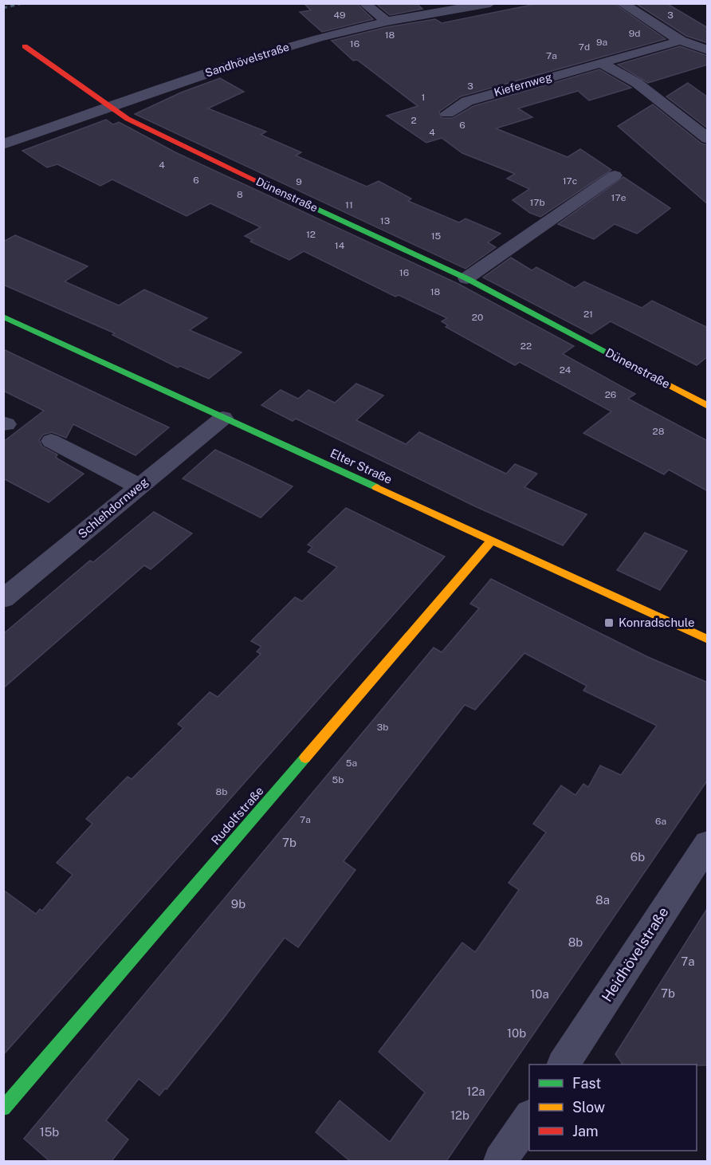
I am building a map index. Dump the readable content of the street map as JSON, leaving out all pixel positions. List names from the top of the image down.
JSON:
{
  "streets": {
    "street": [
      "Sandhövelstraße",
      "Kiefernweg",
      "Dünenstraße",
      "Elter Straße",
      "Schlehdornweg",
      "Rudolfstraße",
      "Heidhövelstraße"
    ]
  },
  "crossings": [
    ["Sandhövelstraße", "Dünenstraße"],
    ["Elter Straße", "Schlehdornweg"],
    ["Elter Straße", "Rudolfstraße"]
  ],
  "places": {
    "transit": ["Konradschule"]
  },
  "house_numbers": [
    "49",
    "3",
    "9d",
    "18",
    "9a",
    "16",
    "7d",
    "7a",
    "3",
    "1",
    "2",
    "6",
    "4",
    "4",
    "6",
    "17c",
    "9",
    "8",
    "17e",
    "17b",
    "11",
    "13",
    "12",
    "15",
    "14",
    "16",
    "18",
    "21",
    "20",
    "22",
    "24",
    "26",
    "28",
    "3b",
    "5a",
    "5b",
    "8b",
    "7a",
    "6a",
    "7b",
    "6b",
    "8a",
    "9b",
    "8b",
    "7a",
    "7b",
    "10a",
    "10b",
    "12a",
    "12b",
    "15b"
  ],
  "legend": ["Fast", "Slow", "Jam"]
}
